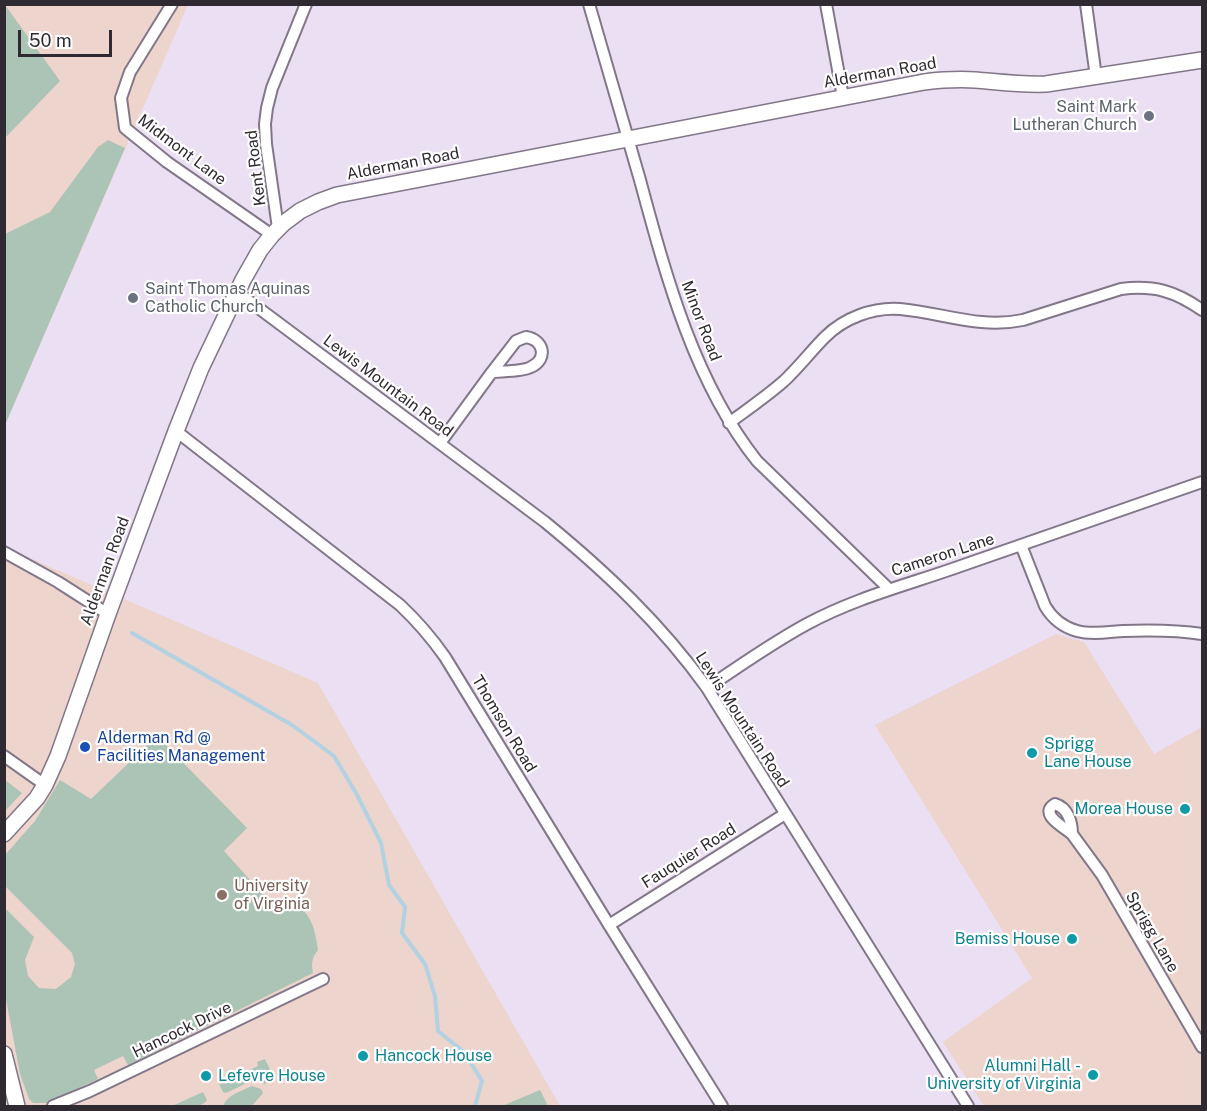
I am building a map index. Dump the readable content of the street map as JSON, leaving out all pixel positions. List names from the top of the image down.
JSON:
{
  "streets": {
    "main road": ["Alderman Road"],
    "street": [
      "Midmont Lane",
      "Kent Road",
      "Minor Road",
      "Lewis Mountain Road",
      "Cameron Lane",
      "Thomson Road",
      "Fauquier Road",
      "Sprigg Lane",
      "Hancock Drive"
    ]
  },
  "crossings": [
    ["Alderman Road", "Midmont Lane"],
    ["Alderman Road", "Kent Road"],
    ["Alderman Road", "Minor Road"],
    ["Alderman Road", "Lewis Mountain Road"],
    ["Alderman Road", "Thomson Road"],
    ["Midmont Lane", "Kent Road"],
    ["Minor Road", "Cameron Lane"],
    ["Lewis Mountain Road", "Cameron Lane"],
    ["Lewis Mountain Road", "Fauquier Road"],
    ["Thomson Road", "Fauquier Road"]
  ],
  "places": [
    "Saint Mark Lutheran Church",
    "Saint Thomas Aquinas Catholic Church",
    "Alderman Rd @ Facilities Management",
    "Sprigg Lane House",
    "Morea House",
    "University of Virginia",
    "Bemiss House",
    "Hancock House",
    "Alumni Hall - University of Virginia",
    "Lefevre House"
  ],
  "scale_bar": "50 m"
}
